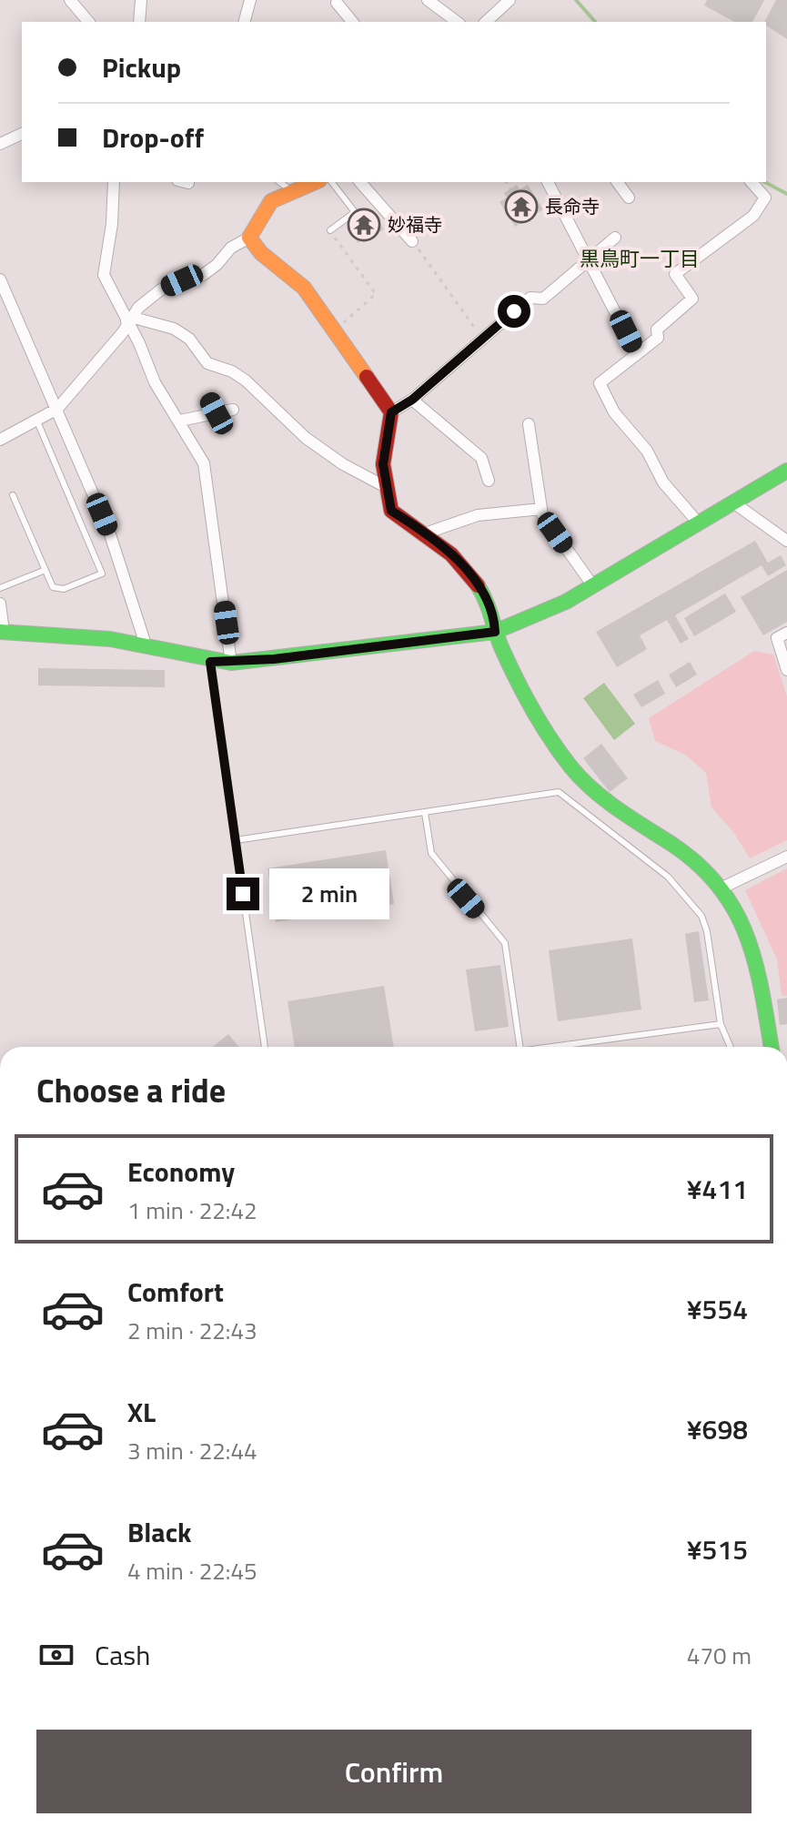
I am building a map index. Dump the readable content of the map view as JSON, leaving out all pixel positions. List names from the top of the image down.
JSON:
{
  "districts": ["黒鳥町一丁目"],
  "places": {
    "temple": ["長命寺", "妙福寺"]
  },
  "page": {
    "banner": ["Pickup", "Drop-off"],
    "bubble": "2 min",
    "heading": "Choose a ride",
    "list": [
      {
        "name": "Economy",
        "note": "1 min · 22:42",
        "value": "¥411"
      },
      {
        "name": "Comfort",
        "note": "2 min · 22:43",
        "value": "¥554"
      },
      {
        "name": "XL",
        "note": "3 min · 22:44",
        "value": "¥698"
      },
      {
        "name": "Black",
        "note": "4 min · 22:45",
        "value": "¥515"
      }
    ],
    "pay": ["Cash", "470 m"],
    "buttons": "Confirm"
  }
}
